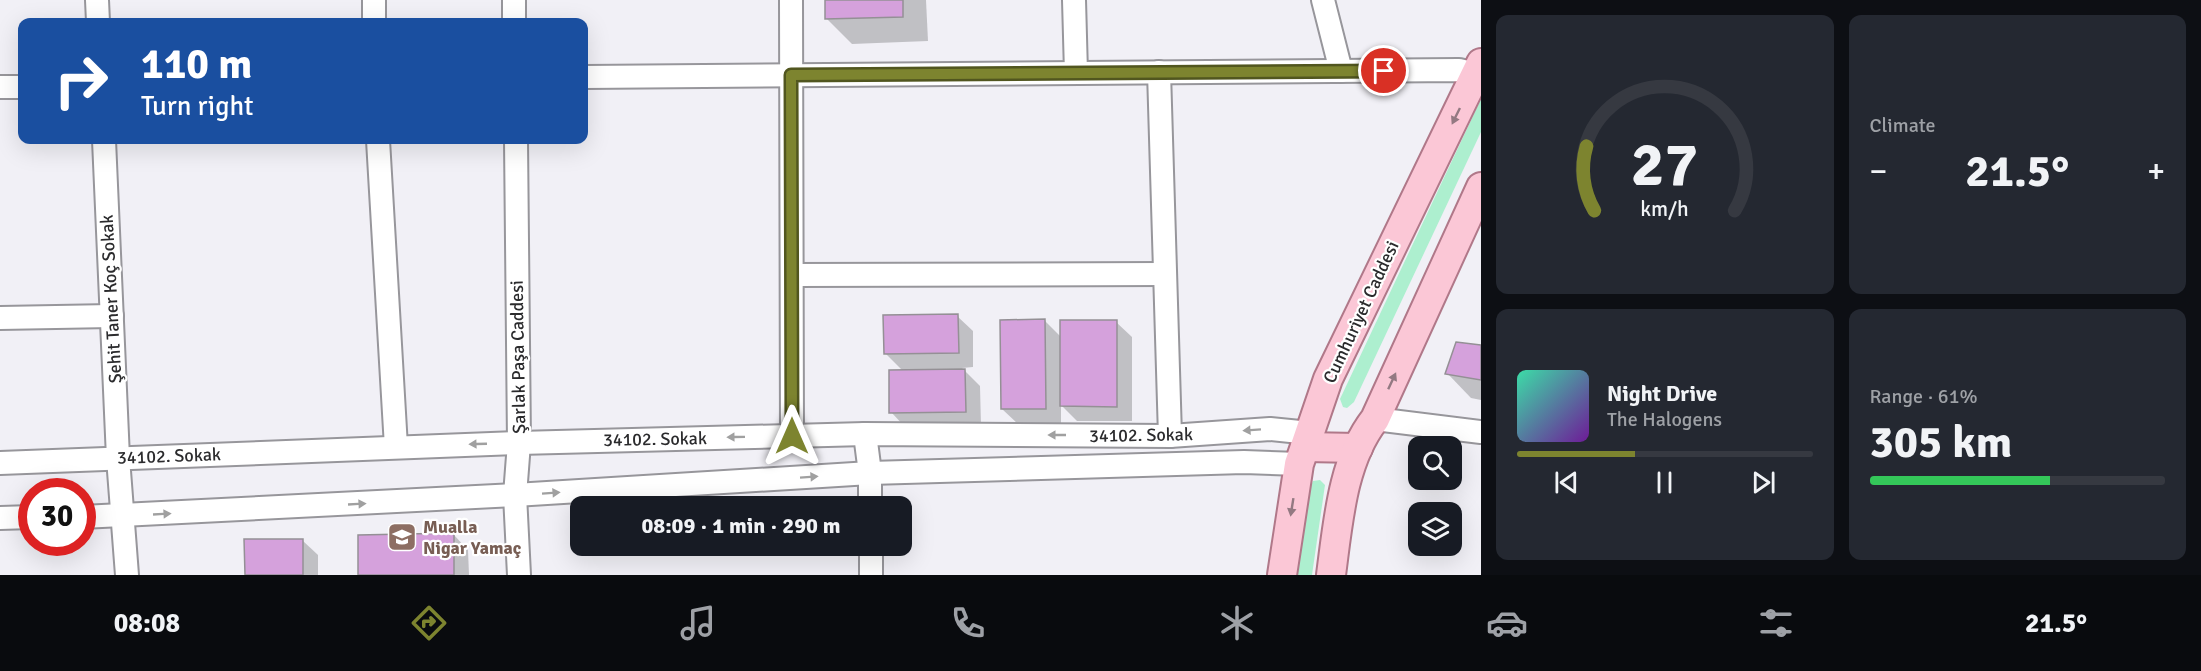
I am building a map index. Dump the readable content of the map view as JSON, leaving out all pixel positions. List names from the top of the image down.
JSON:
{
  "streets": {
    "main road": ["Cumhuriyet Caddesi"],
    "street": ["Şehit Taner Koç Sokak", "Şarlak Paşa Caddesi", "34102. Sokak"]
  },
  "crossings": [
    ["Şehit Taner Koç Sokak", "34102. Sokak"],
    ["Cumhuriyet Caddesi", "34102. Sokak"],
    ["Şarlak Paşa Caddesi", "34102. Sokak"]
  ],
  "places": {
    "school or university": ["Mualla Nigar Yamaç"]
  },
  "page": {
    "tile": [
      "Climate",
      ["Range · 61%", "305 km"]
    ],
    "turn": ["110 m", "Turn right"],
    "heat": ["−", "21.5°", "+"],
    "song": ["Night Drive", "The Halogens"],
    "limit": "30",
    "trip": "08:09 · 1 min · 290 m",
    "tabs": ["08:08", "21.5°"],
    "gauge": ["27", "km/h"]
  }
}
